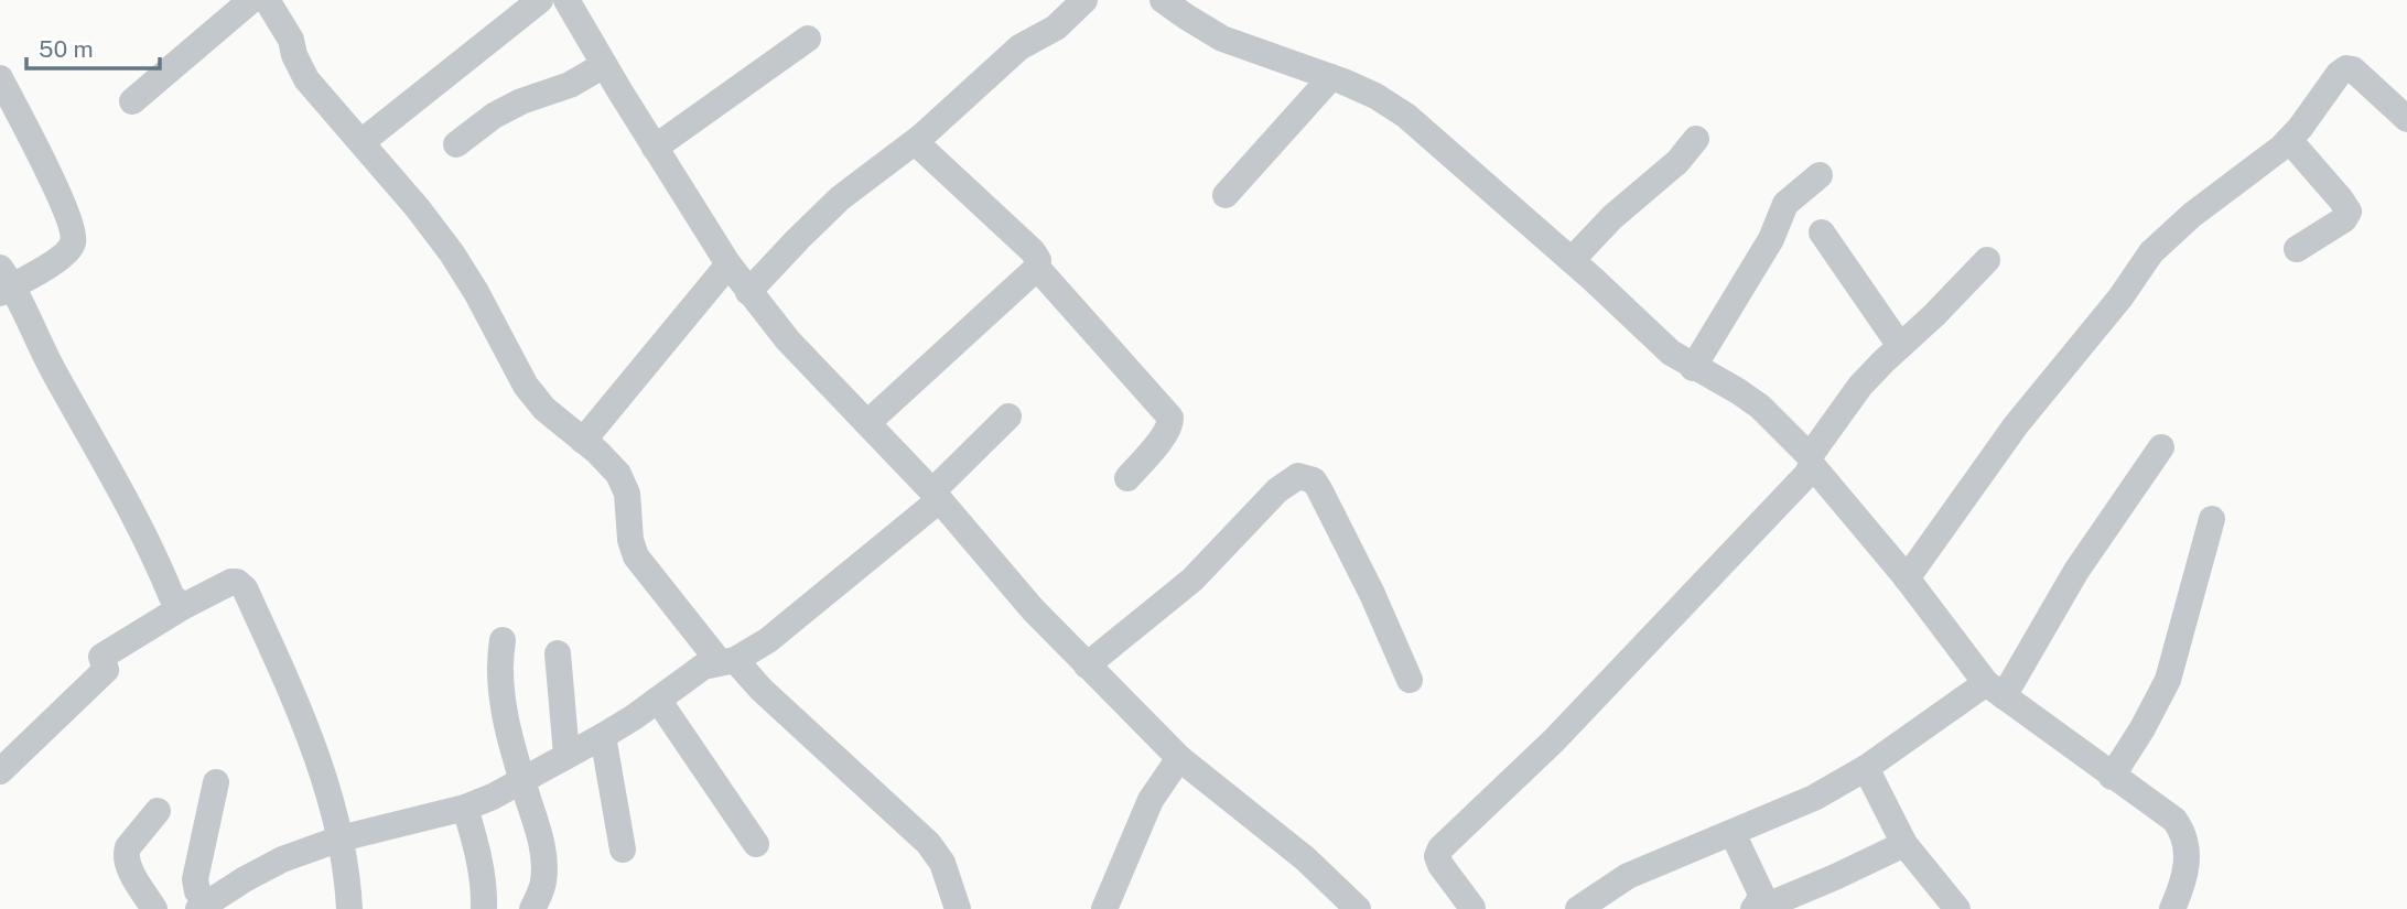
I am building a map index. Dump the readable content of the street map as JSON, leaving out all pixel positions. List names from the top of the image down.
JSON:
{
  "scale_bar": "50 m"
}
